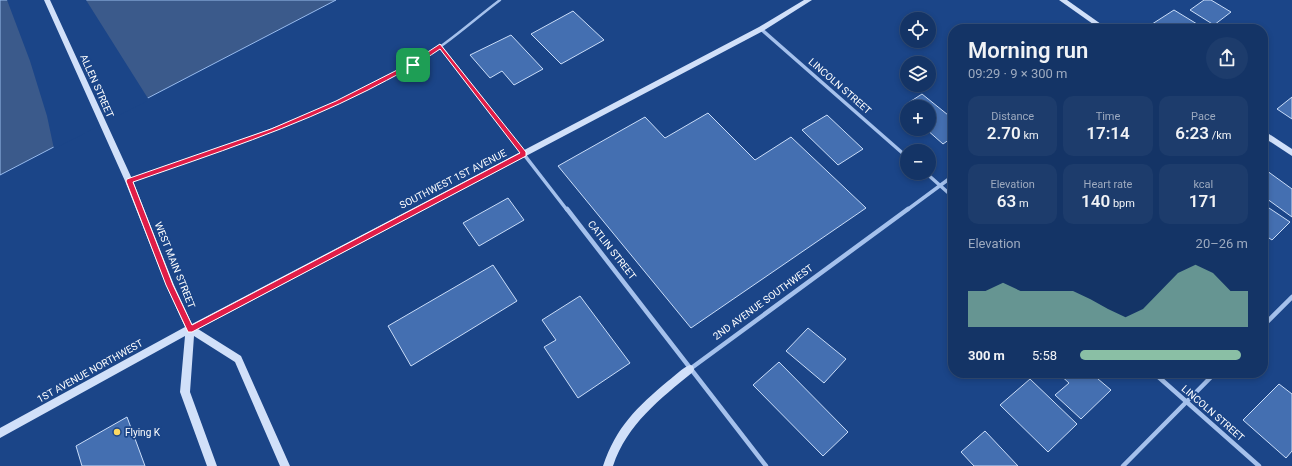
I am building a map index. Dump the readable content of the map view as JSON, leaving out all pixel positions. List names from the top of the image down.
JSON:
{
  "streets": {
    "main road": [
      "ALLEN STREET",
      "SOUTHWEST 1ST AVENUE",
      "WEST MAIN STREET",
      "2ND AVENUE SOUTHWEST",
      "1ST AVENUE NORTHWEST"
    ],
    "street": ["LINCOLN STREET", "CATLIN STREET"]
  },
  "crossings": [
    ["ALLEN STREET", "WEST MAIN STREET"],
    ["LINCOLN STREET", "SOUTHWEST 1ST AVENUE"],
    ["SOUTHWEST 1ST AVENUE", "CATLIN STREET"],
    ["SOUTHWEST 1ST AVENUE", "WEST MAIN STREET"],
    ["SOUTHWEST 1ST AVENUE", "1ST AVENUE NORTHWEST"],
    ["CATLIN STREET", "2ND AVENUE SOUTHWEST"],
    ["WEST MAIN STREET", "1ST AVENUE NORTHWEST"]
  ],
  "places": ["Flying K"],
  "page": {
    "map_buttons": ["+", "−"],
    "heading": ["Morning run", "09:29 · 9 × 300 m"],
    "stats": [
      ["Distance", "2.70 km"],
      ["Time", "17:14"],
      ["Pace", "6:23 /km"],
      ["Elevation", "63 m"],
      ["Heart rate", "140 bpm"],
      ["kcal", "171"]
    ],
    "chart": ["Elevation", "20–26 m"],
    "list": [
      {
        "name": "300 m",
        "note": "5:58"
      }
    ]
  }
}
